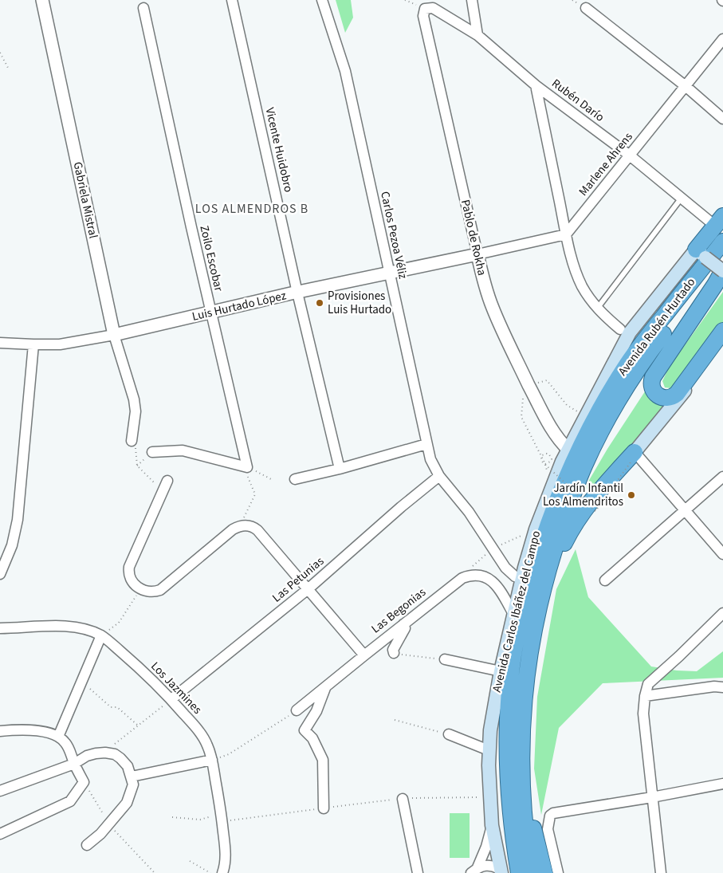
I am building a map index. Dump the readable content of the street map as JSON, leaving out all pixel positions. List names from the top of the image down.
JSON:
{
  "streets": {
    "highway": ["Avenida Rubén Hurtado"],
    "main road": ["Avenida Carlos Ibáñez del Campo"],
    "street": [
      "Rubén Darío",
      "Vicente Huidobro",
      "Marlene Ahrens",
      "Gabriela Mistral",
      "Carlos Pezoa Véliz",
      "Pablo de Rokha",
      "Zoilo Escobar",
      "Luis Hurtado López",
      "Las Petunias",
      "Las Begonias",
      "Los Jazmines"
    ]
  },
  "crossings": [
    ["Rubén Darío", "Marlene Ahrens"],
    ["Rubén Darío", "Pablo de Rokha"],
    ["Vicente Huidobro", "Luis Hurtado López"],
    ["Gabriela Mistral", "Luis Hurtado López"],
    ["Carlos Pezoa Véliz", "Luis Hurtado López"],
    ["Carlos Pezoa Véliz", "Las Petunias"],
    ["Carlos Pezoa Véliz", "Avenida Carlos Ibáñez del Campo"],
    ["Pablo de Rokha", "Luis Hurtado López"],
    ["Pablo de Rokha", "Avenida Carlos Ibáñez del Campo"],
    ["Zoilo Escobar", "Luis Hurtado López"],
    ["Las Petunias", "Los Jazmines"],
    ["Las Begonias", "Avenida Carlos Ibáñez del Campo"]
  ],
  "districts": ["LOS ALMENDROS B"],
  "places": ["Provisiones Luis Hurtado", "Jardín Infantil Los Almendritos"]
}
